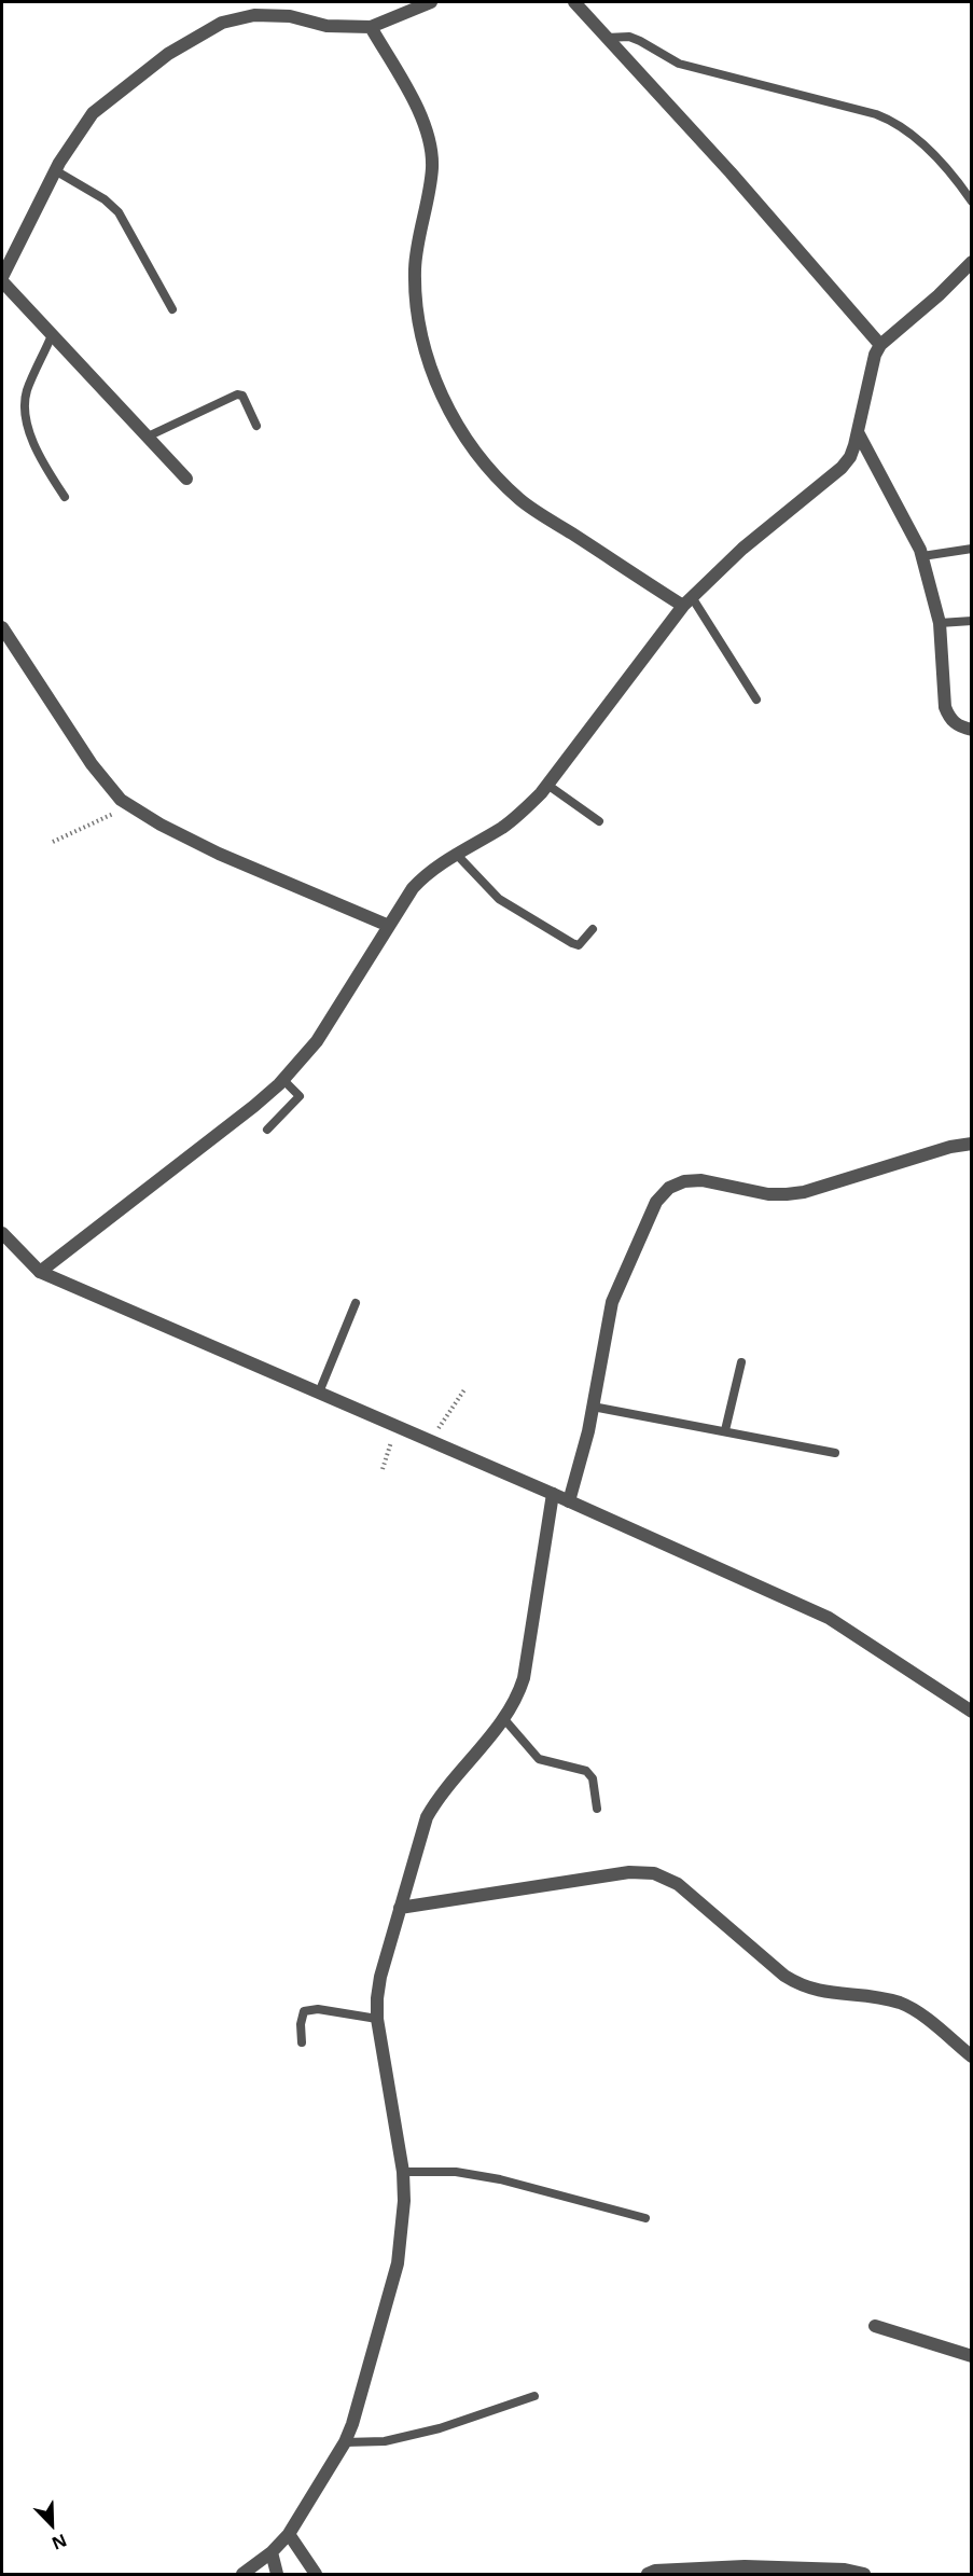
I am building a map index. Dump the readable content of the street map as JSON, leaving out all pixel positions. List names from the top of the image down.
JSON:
{
  "north": "bottom right"
}
